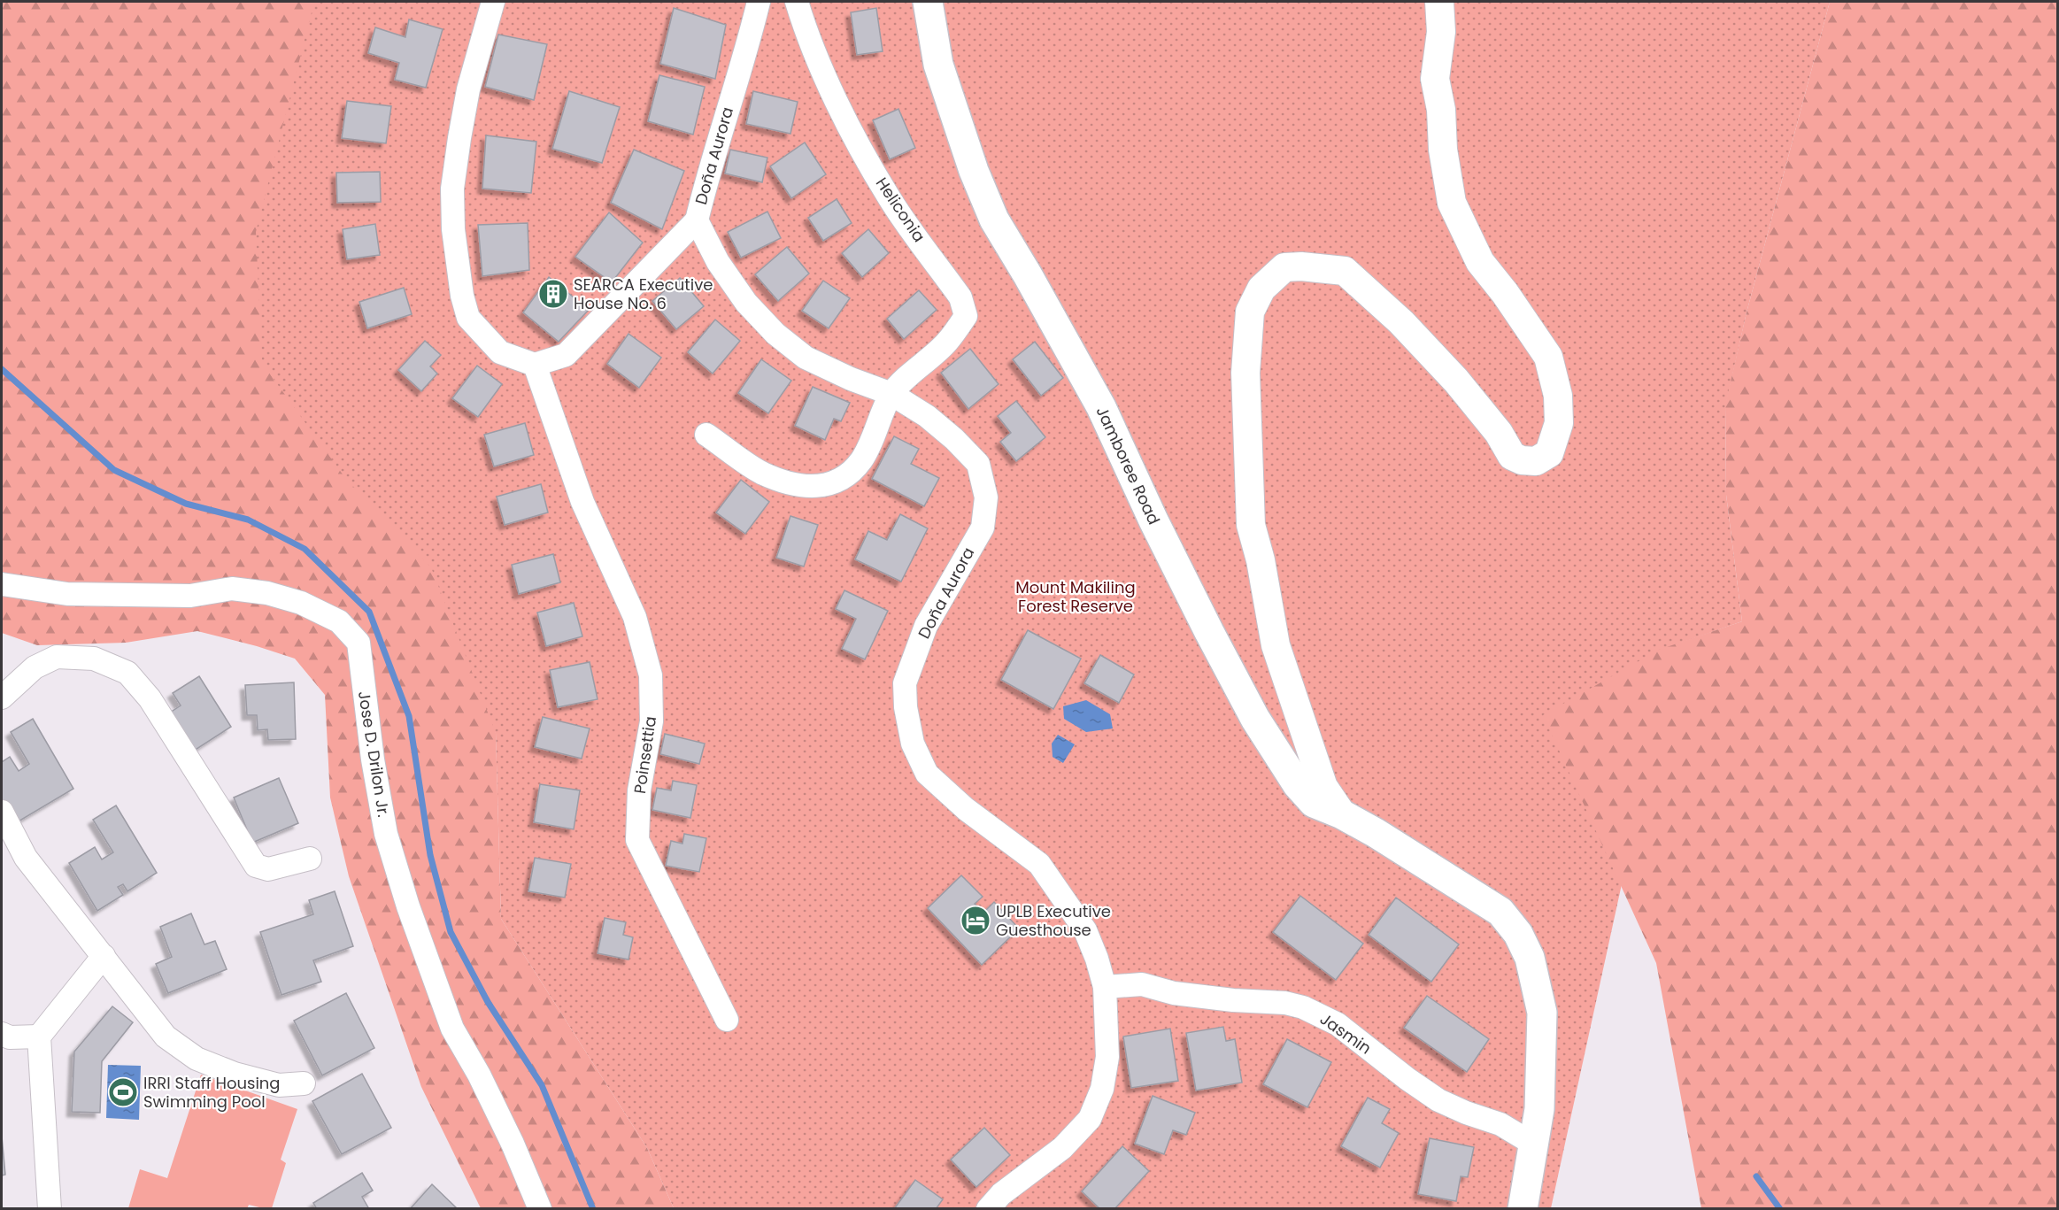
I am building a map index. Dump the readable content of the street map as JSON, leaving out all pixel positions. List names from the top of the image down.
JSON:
{
  "streets": {
    "main road": ["Jamboree Road"],
    "street": [
      "Doña Aurora",
      "Heliconia",
      "Jose D. Drilon Jr.",
      "Poinsettia",
      "Jasmin"
    ]
  },
  "crossings": [
    ["Doña Aurora", "Heliconia"],
    ["Doña Aurora", "Jasmin"],
    ["Jamboree Road", "Jasmin"]
  ],
  "parks": ["Mount Makiling Forest Reserve"],
  "places": {
    "building": ["SEARCA Executive House No. 6"],
    "hotel": ["UPLB Executive Guesthouse"],
    "sports": ["IRRI Staff Housing Swimming Pool"]
  }
}
